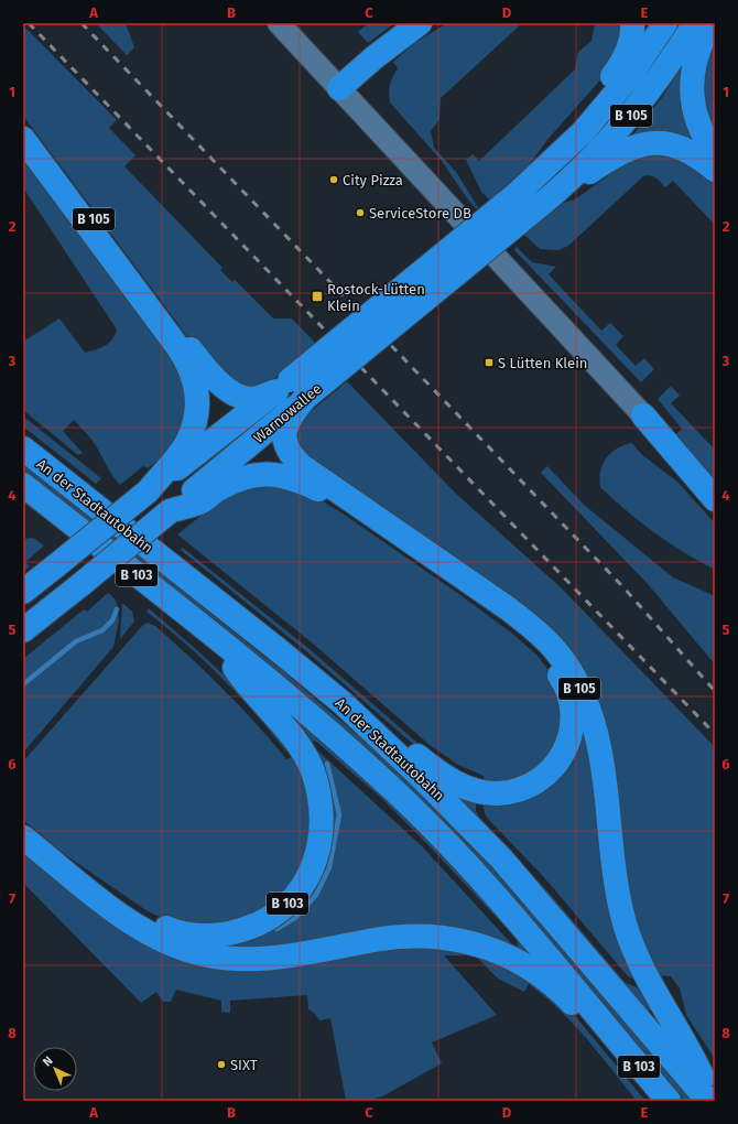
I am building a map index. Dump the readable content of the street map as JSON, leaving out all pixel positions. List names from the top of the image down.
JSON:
{
  "streets": {
    "highway": [
      "B 105",
      "Warnowallee",
      "An der Stadtautobahn",
      "B 103"
    ]
  },
  "crossings": [
    ["B 105", "Warnowallee"],
    ["An der Stadtautobahn", "B 103"]
  ],
  "places": {
    "other": ["City Pizza", "ServiceStore DB", "SIXT"],
    "transit": ["Rostock-Lütten Klein", "S Lütten Klein"]
  },
  "north": "top left",
  "grid": {
    "columns": [
      "A",
      "B",
      "C",
      "D",
      "E"
    ],
    "rows": [
      "1",
      "2",
      "3",
      "4",
      "5",
      "6",
      "7",
      "8"
    ]
  }
}
